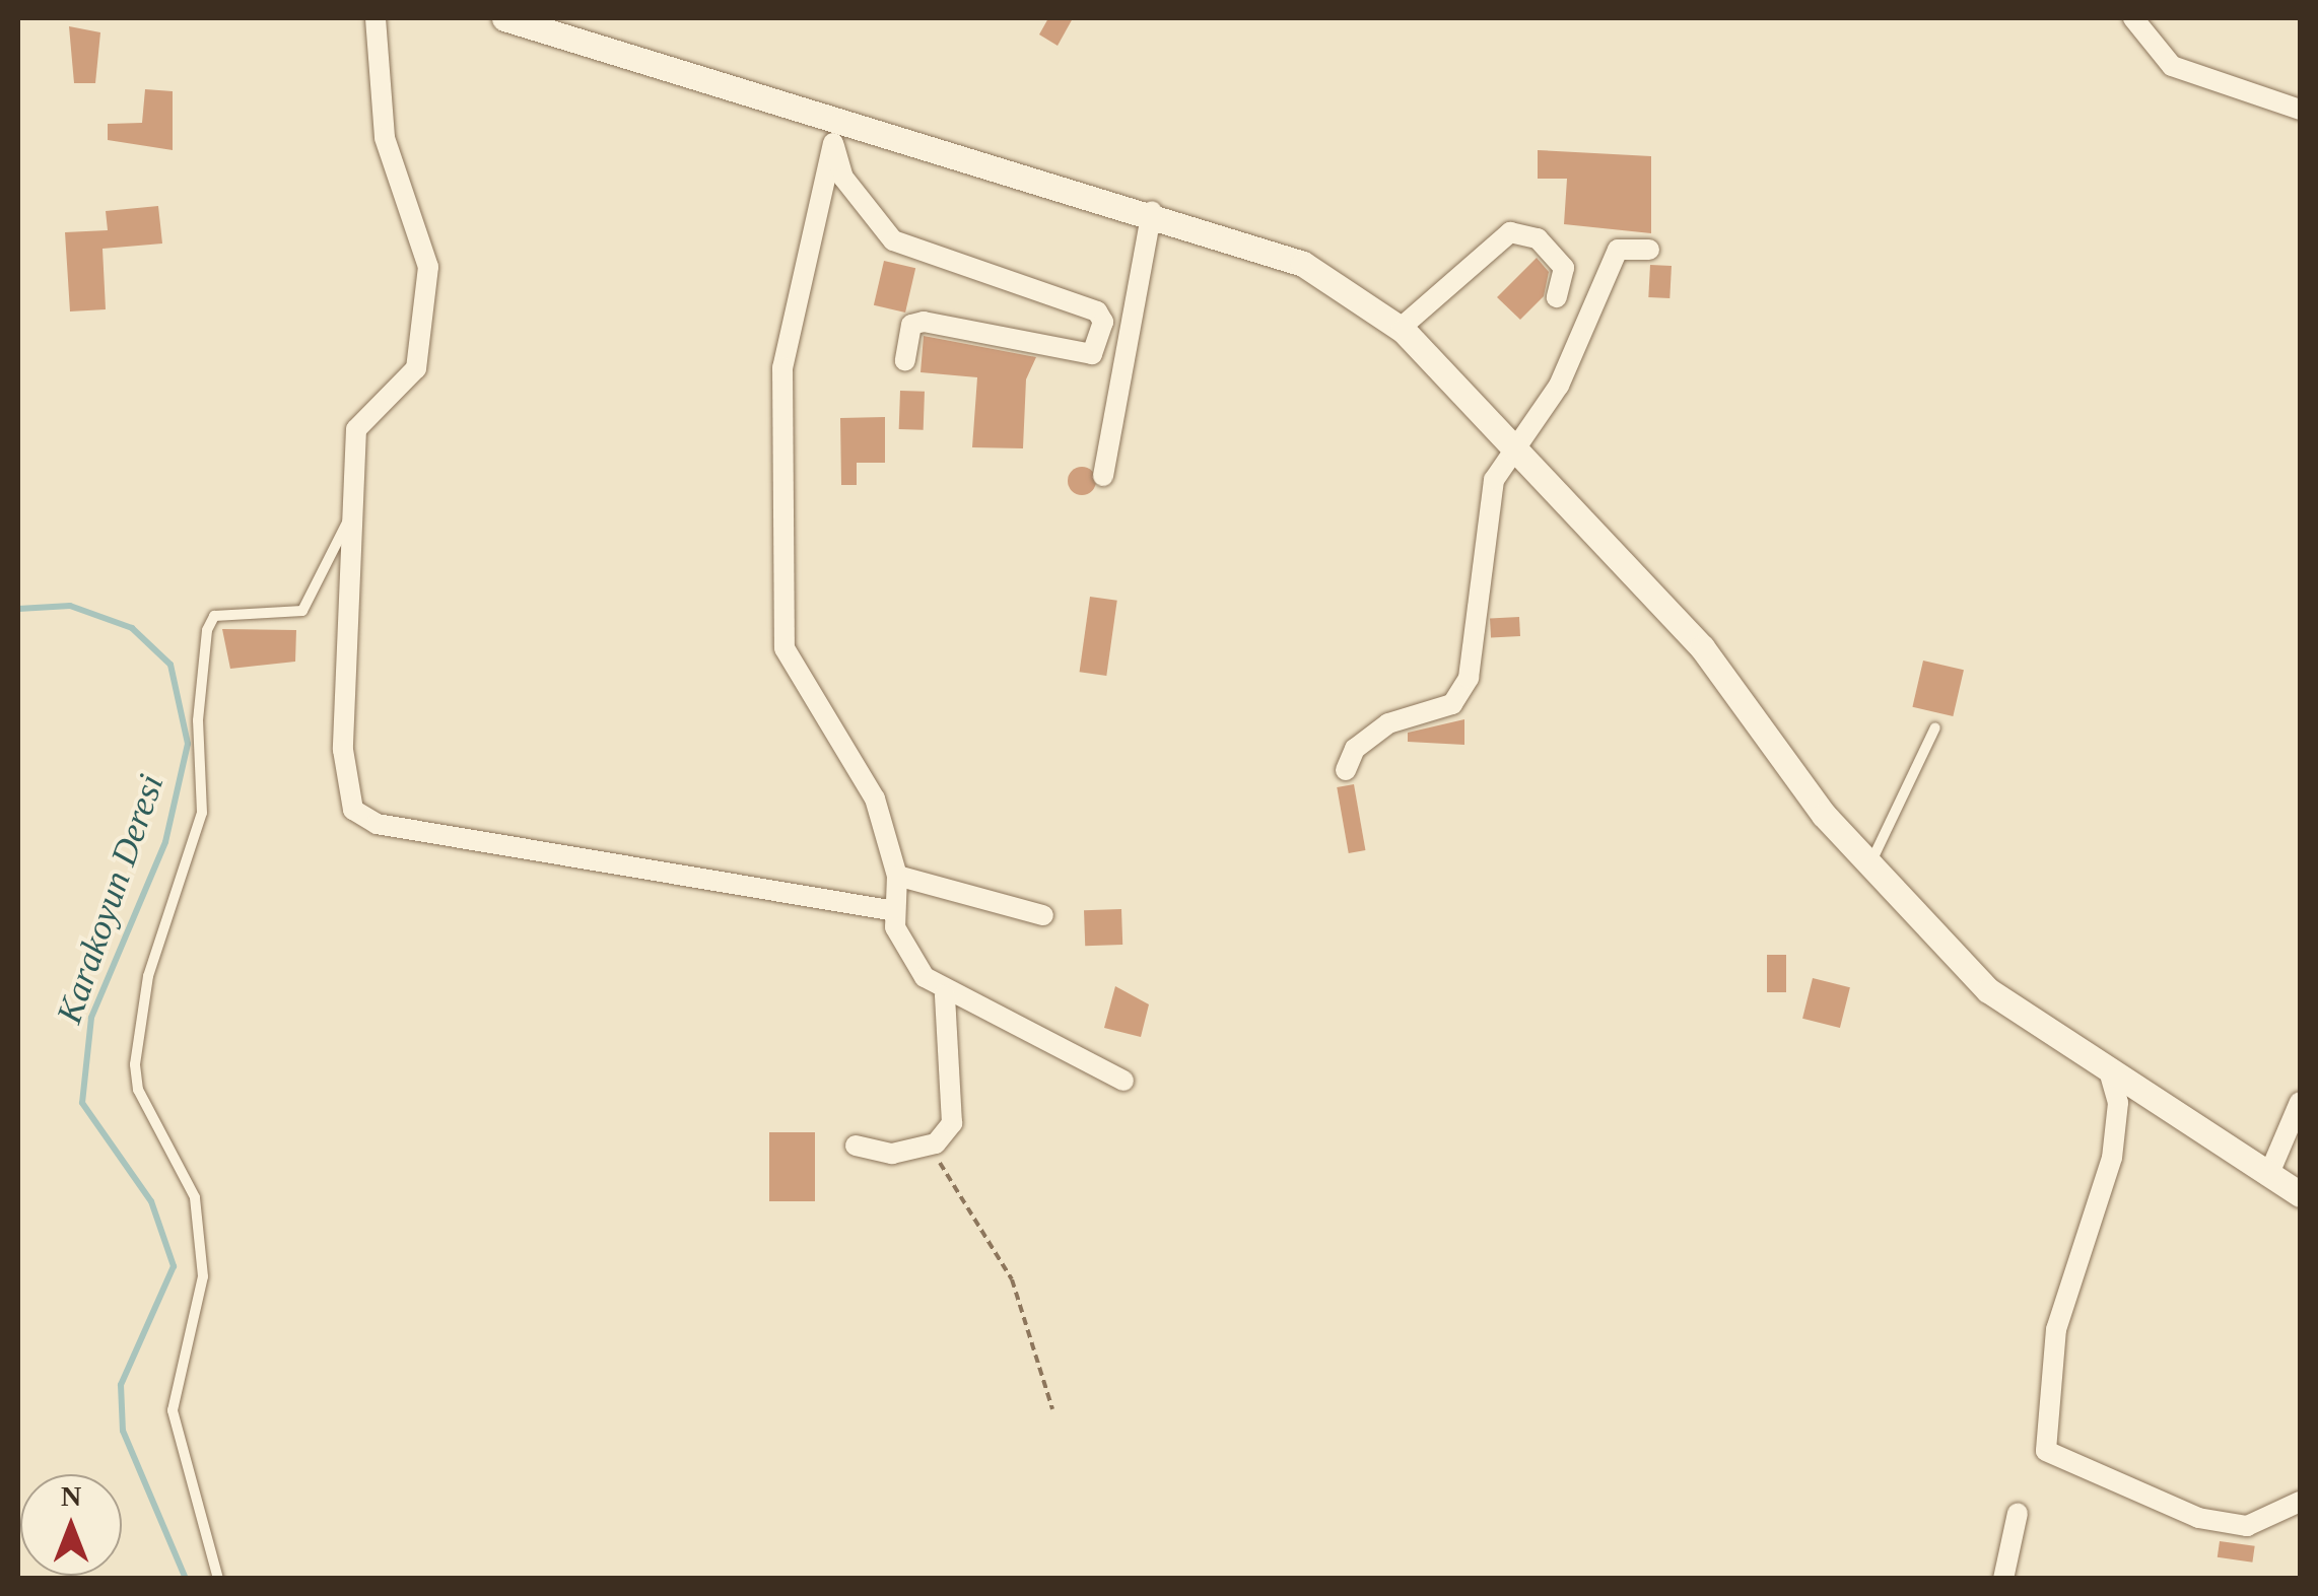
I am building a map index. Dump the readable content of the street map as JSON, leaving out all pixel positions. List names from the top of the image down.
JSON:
{
  "water": ["Karakoyun Deresi"],
  "north": "top"
}
